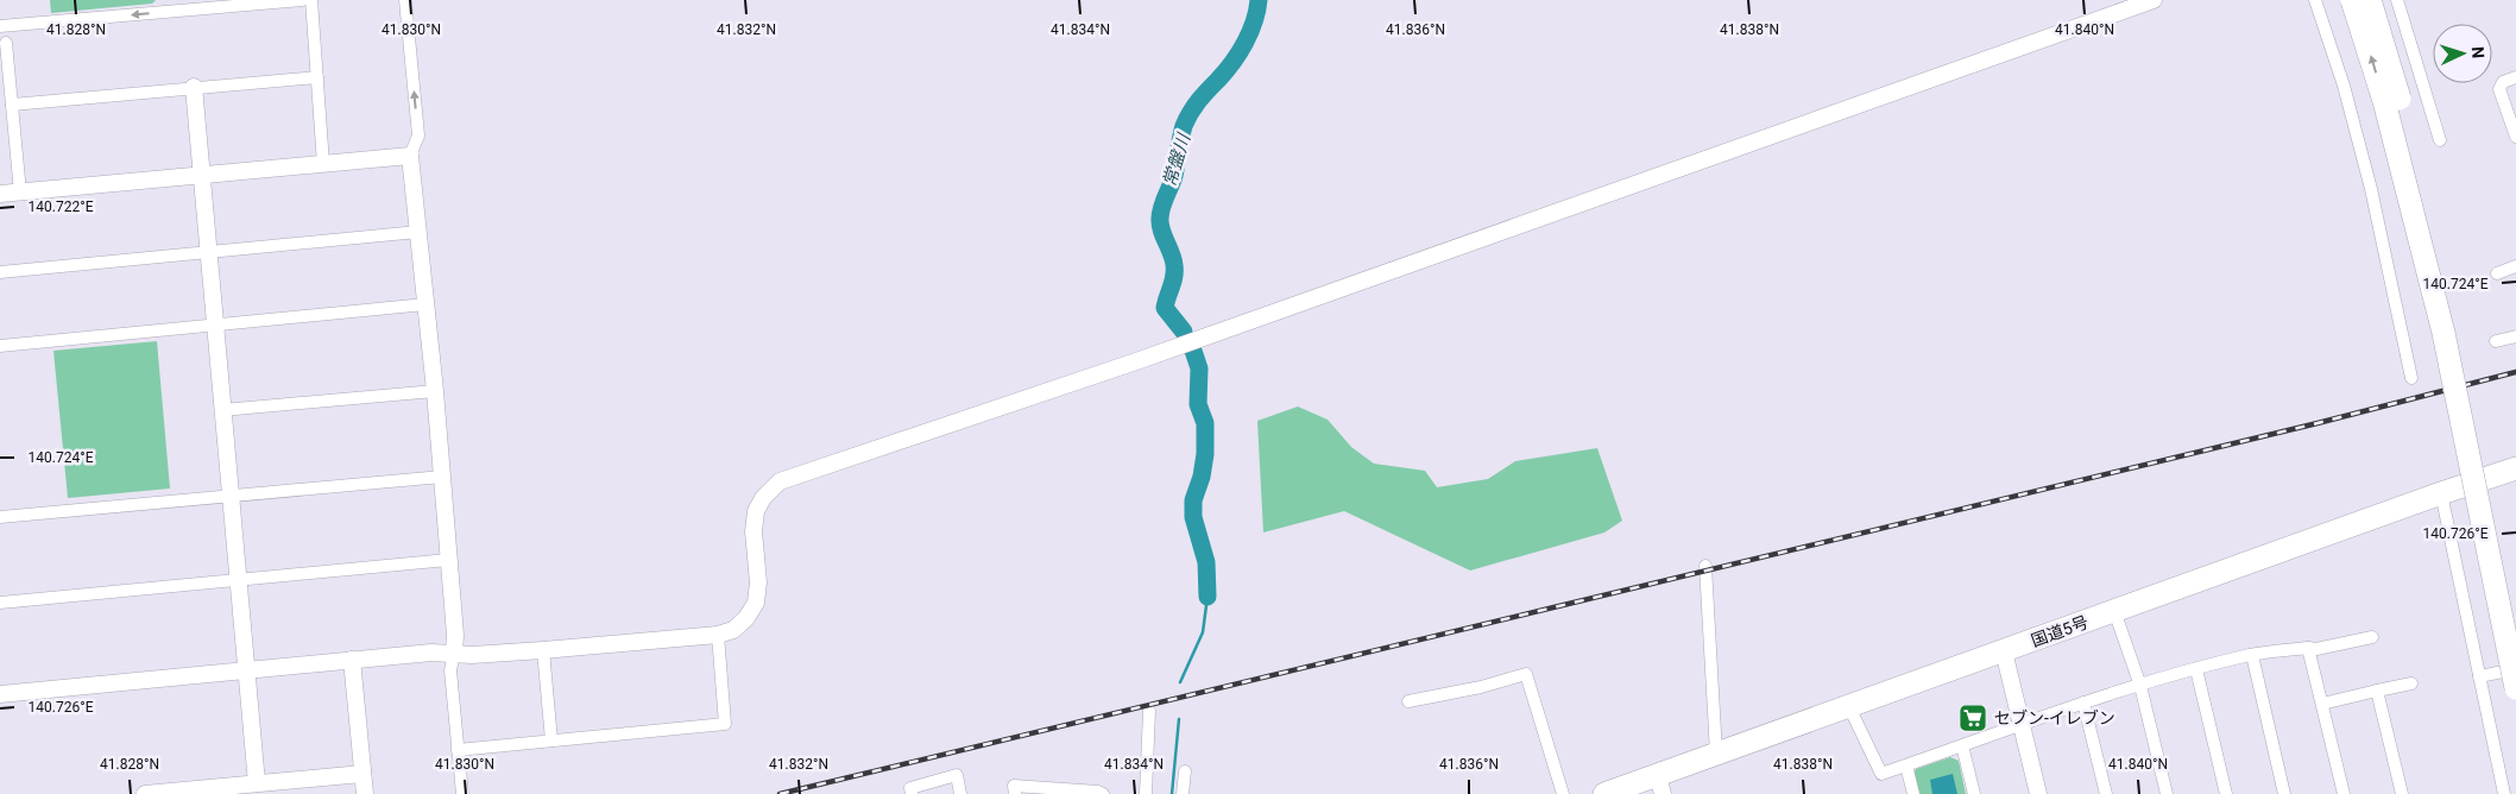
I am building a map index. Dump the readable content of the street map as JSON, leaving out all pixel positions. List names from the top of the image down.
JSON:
{
  "streets": {
    "highway": ["国道5号"]
  },
  "water": ["常盤川"],
  "places": {
    "supermarket": ["セブン-イレブン"]
  },
  "north": "right",
  "coordinates": [
    "41.828°N",
    "41.830°N",
    "41.832°N",
    "41.834°N",
    "41.836°N",
    "41.838°N",
    "41.840°N",
    "140.722°E",
    "140.724°E",
    "140.726°E"
  ]
}
